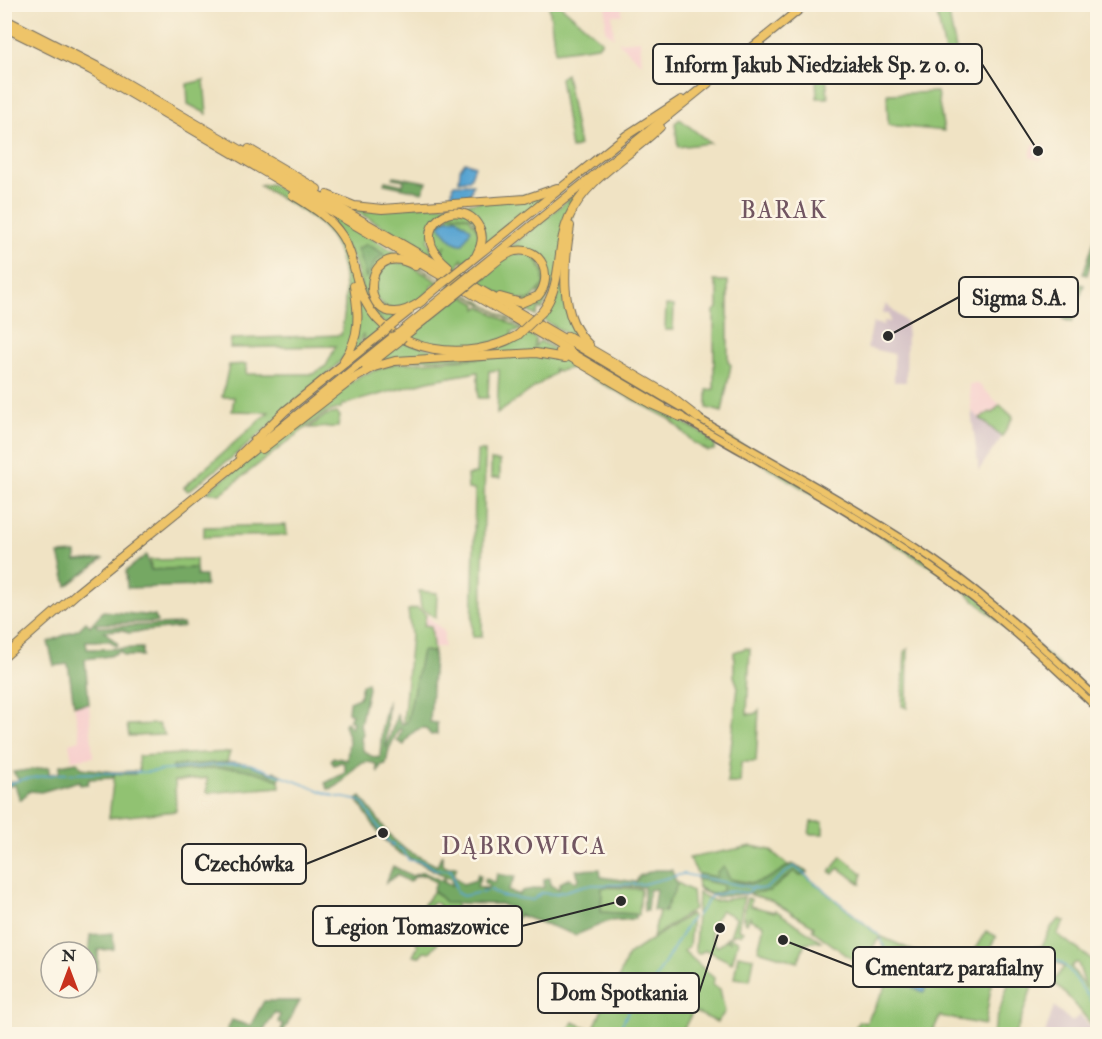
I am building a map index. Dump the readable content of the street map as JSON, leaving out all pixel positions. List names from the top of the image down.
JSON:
{
  "districts": ["BARAK", "DĄBROWICA"],
  "places": [
    "Inform Jakub Niedziałek Sp. z o. o.",
    "Sigma S.A.",
    "Czechówka",
    "Legion Tomaszowice",
    "Dom Spotkania",
    "Cmentarz parafialny"
  ],
  "north": "top"
}
